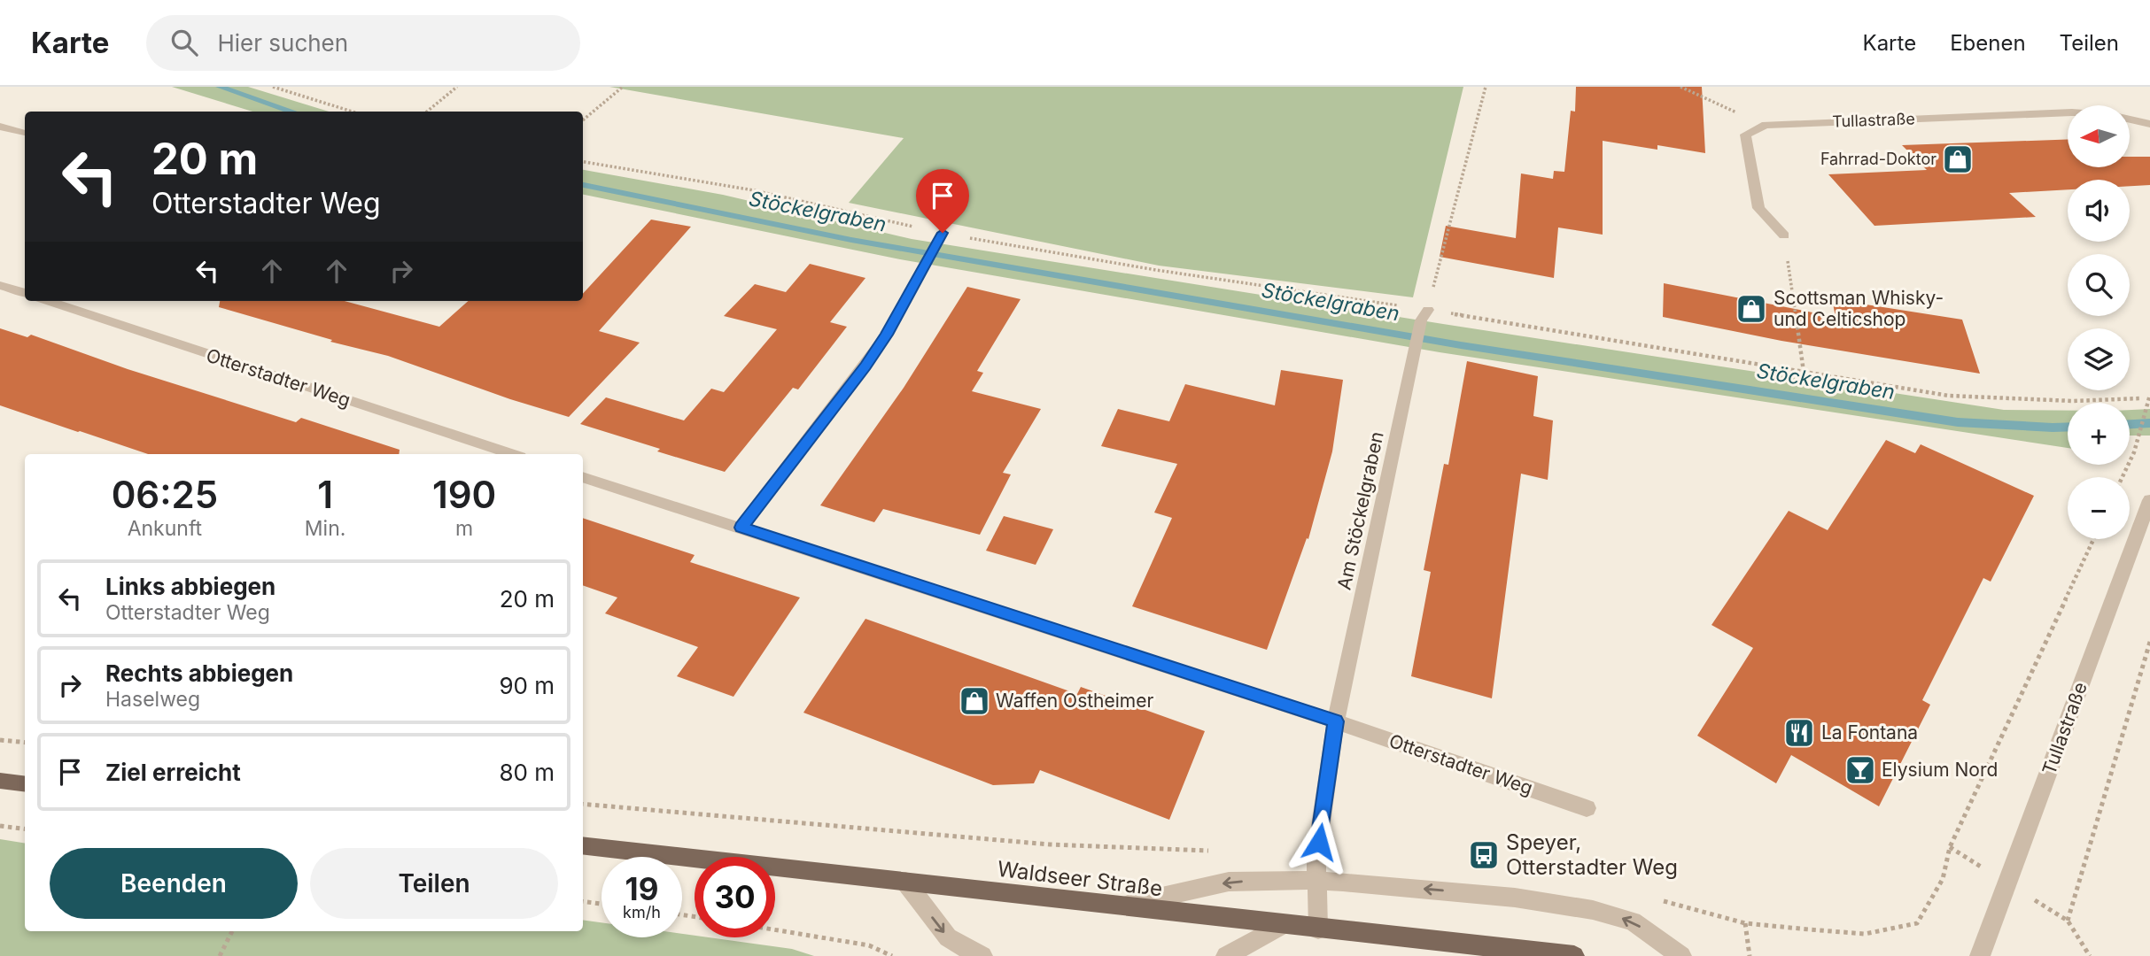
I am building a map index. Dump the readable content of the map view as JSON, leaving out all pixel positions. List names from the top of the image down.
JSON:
{
  "streets": {
    "main road": ["Waldseer Straße"],
    "street": ["Tullastraße", "Otterstadter Weg", "Am Stöckelgraben"]
  },
  "crossings": [
    ["Otterstadter Weg", "Am Stöckelgraben"]
  ],
  "water": ["Stöckelgraben"],
  "places": {
    "shop": ["Fahrrad-Doktor", "Scottsman Whisky- und Celticshop", "Waffen Ostheimer"],
    "restaurant": ["La Fontana"],
    "bar": ["Elysium Nord"],
    "bus stop": ["Speyer, Otterstadter Weg"]
  },
  "north": "left",
  "page": {
    "header": "Karte",
    "search": "Hier suchen",
    "nav": ["Karte", "Ebenen", "Teilen"],
    "map_buttons": ["+", "−"],
    "turn": ["20 m", "Otterstadter Weg"],
    "eta": [
      "06:25",
      "Ankunft",
      "1",
      "Min.",
      "190",
      "m"
    ],
    "list": [
      {
        "name": "Links abbiegen",
        "note": "Otterstadter Weg",
        "value": "20 m"
      },
      {
        "name": "Rechts abbiegen",
        "note": "Haselweg",
        "value": "90 m"
      },
      {
        "name": "Ziel erreicht",
        "value": "80 m"
      }
    ],
    "buttons": ["Beenden", "Teilen"],
    "speed": "19 km/h",
    "limit": "30"
  }
}
